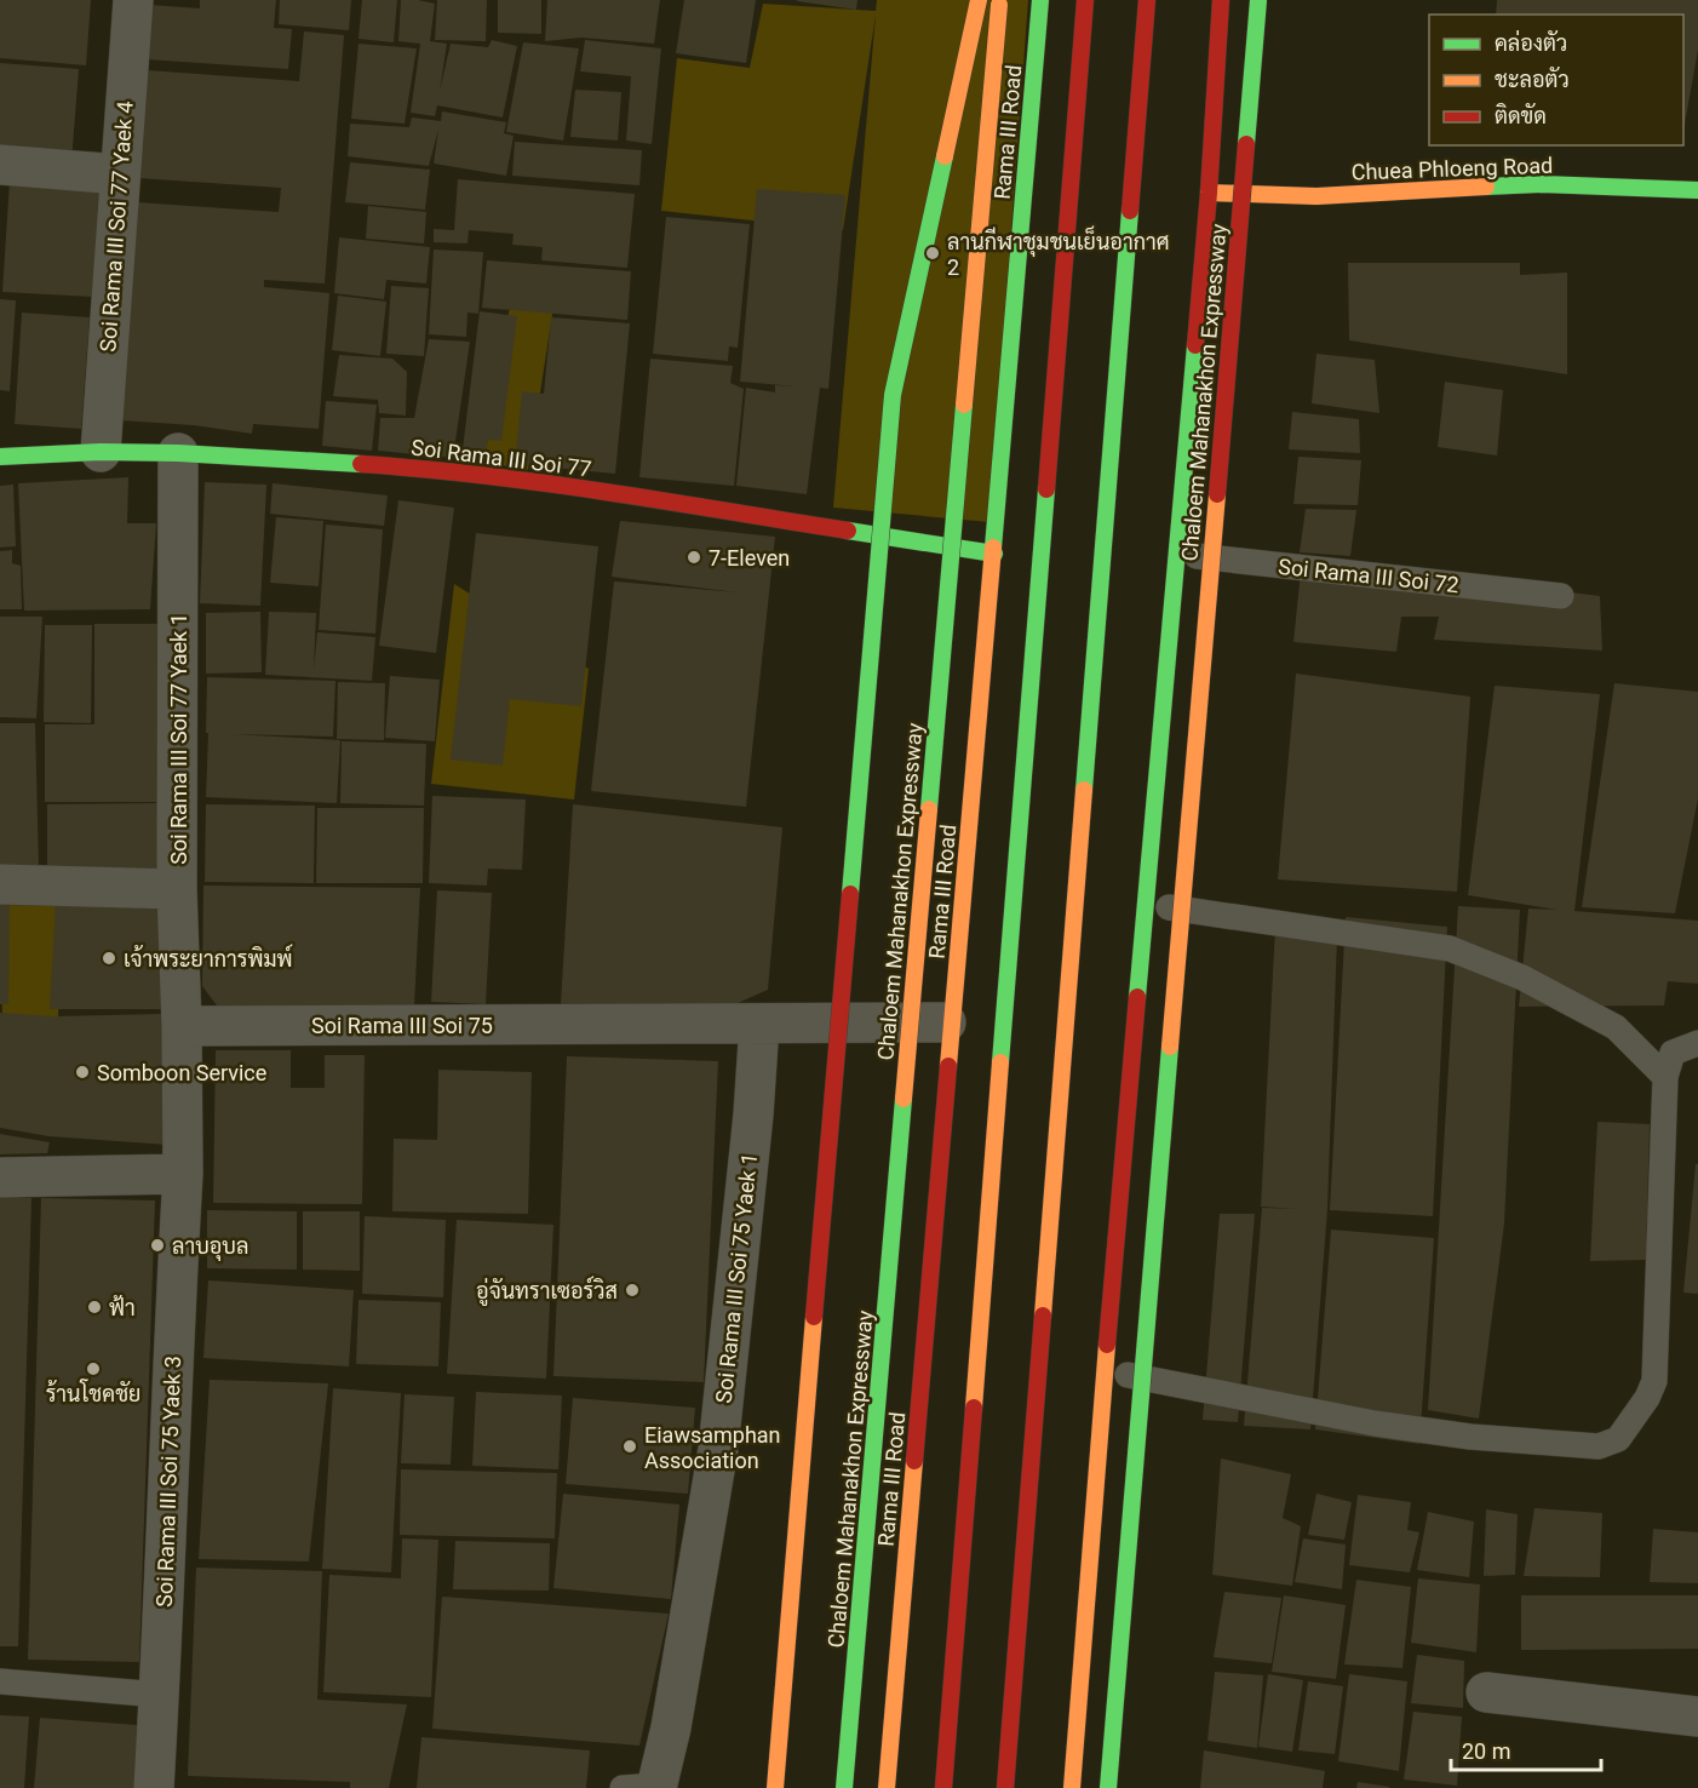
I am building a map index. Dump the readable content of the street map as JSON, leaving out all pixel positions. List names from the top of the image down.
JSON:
{
  "streets": {
    "main road": [
      "Rama III Road",
      "Chuea Phloeng Road",
      "Chaloem Mahanakhon Expressway",
      "Soi Rama III Soi 77"
    ],
    "street": [
      "Soi Rama III Soi 77 Yaek 4",
      "Soi Rama III Soi 77 Yaek 1",
      "Soi Rama III Soi 75",
      "Soi Rama III Soi 75 Yaek 1",
      "Soi Rama III Soi 75 Yaek 3"
    ],
    "lane": ["Soi Rama III Soi 72"]
  },
  "crossings": [
    ["Rama III Road", "Soi Rama III Soi 77"],
    ["Rama III Road", "Soi Rama III Soi 75"],
    ["Soi Rama III Soi 77 Yaek 4", "Soi Rama III Soi 77"],
    ["Soi Rama III Soi 77", "Soi Rama III Soi 77 Yaek 1"],
    ["Soi Rama III Soi 77 Yaek 1", "Soi Rama III Soi 75"],
    ["Soi Rama III Soi 75", "Soi Rama III Soi 75 Yaek 1"]
  ],
  "places": [
    "ลานกีฬาชุมชนเย็นอากาศ 2",
    "7-Eleven",
    "เจ้าพระยาการพิมพ์",
    "Somboon Service",
    "ลาบอุบล",
    "อู่จันทราเซอร์วิส",
    "ฟ้า",
    "ร้านโชคชัย",
    "Eiawsamphan Association"
  ],
  "legend": ["คล่องตัว", "ชะลอตัว", "ติดขัด"],
  "scale_bar": "20 m"
}
